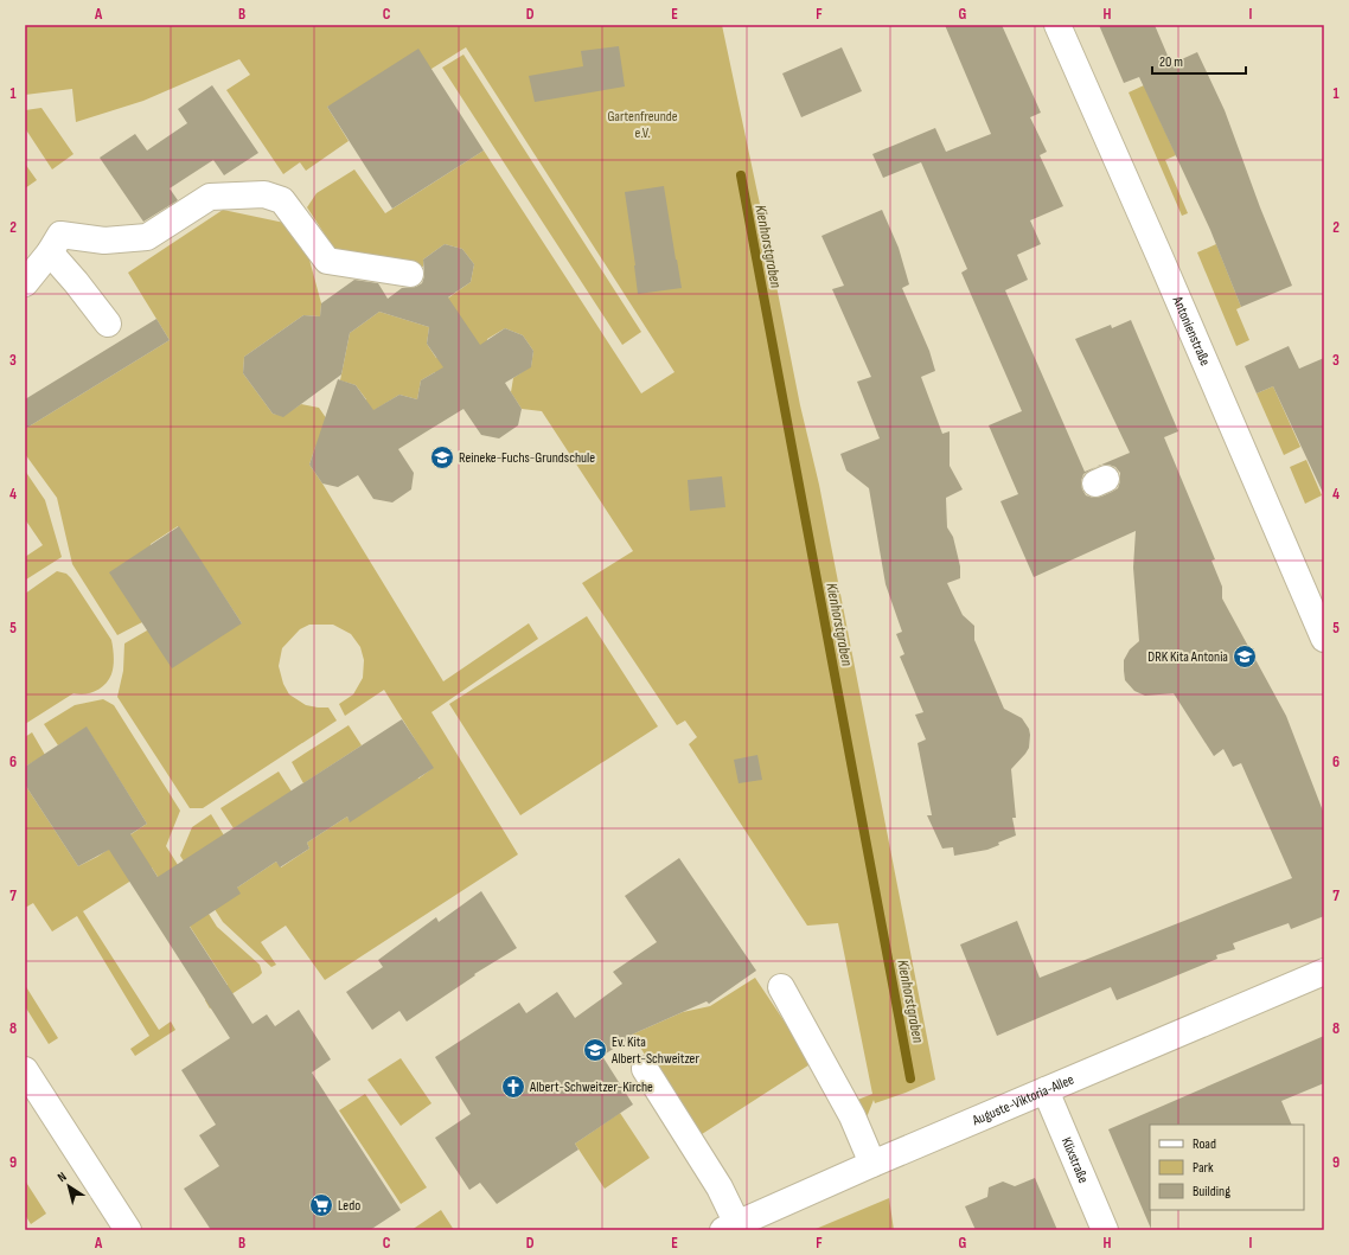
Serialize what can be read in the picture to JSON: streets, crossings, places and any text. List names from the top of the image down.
{
  "streets": {
    "street": ["Antonienstraße", "Auguste-Viktoria-Allee", "Klixstraße"]
  },
  "crossings": [
    ["Auguste-Viktoria-Allee", "Klixstraße"]
  ],
  "water": ["Kienhorstgraben"],
  "parks": ["Gartenfreunde e.V."],
  "places": {
    "school or university": ["Reineke-Fuchs-Grundschule", "DRK Kita Antonia", "Ev. Kita Albert-Schweitzer"],
    "church": ["Albert-Schweitzer-Kirche"],
    "supermarket": ["Ledo"]
  },
  "legend": ["Road", "Park", "Building"],
  "scale_bar": "20 m",
  "north": "top left",
  "grid": {
    "columns": [
      "A",
      "B",
      "C",
      "D",
      "E",
      "F",
      "G",
      "H",
      "I"
    ],
    "rows": [
      "1",
      "2",
      "3",
      "4",
      "5",
      "6",
      "7",
      "8",
      "9"
    ]
  }
}
